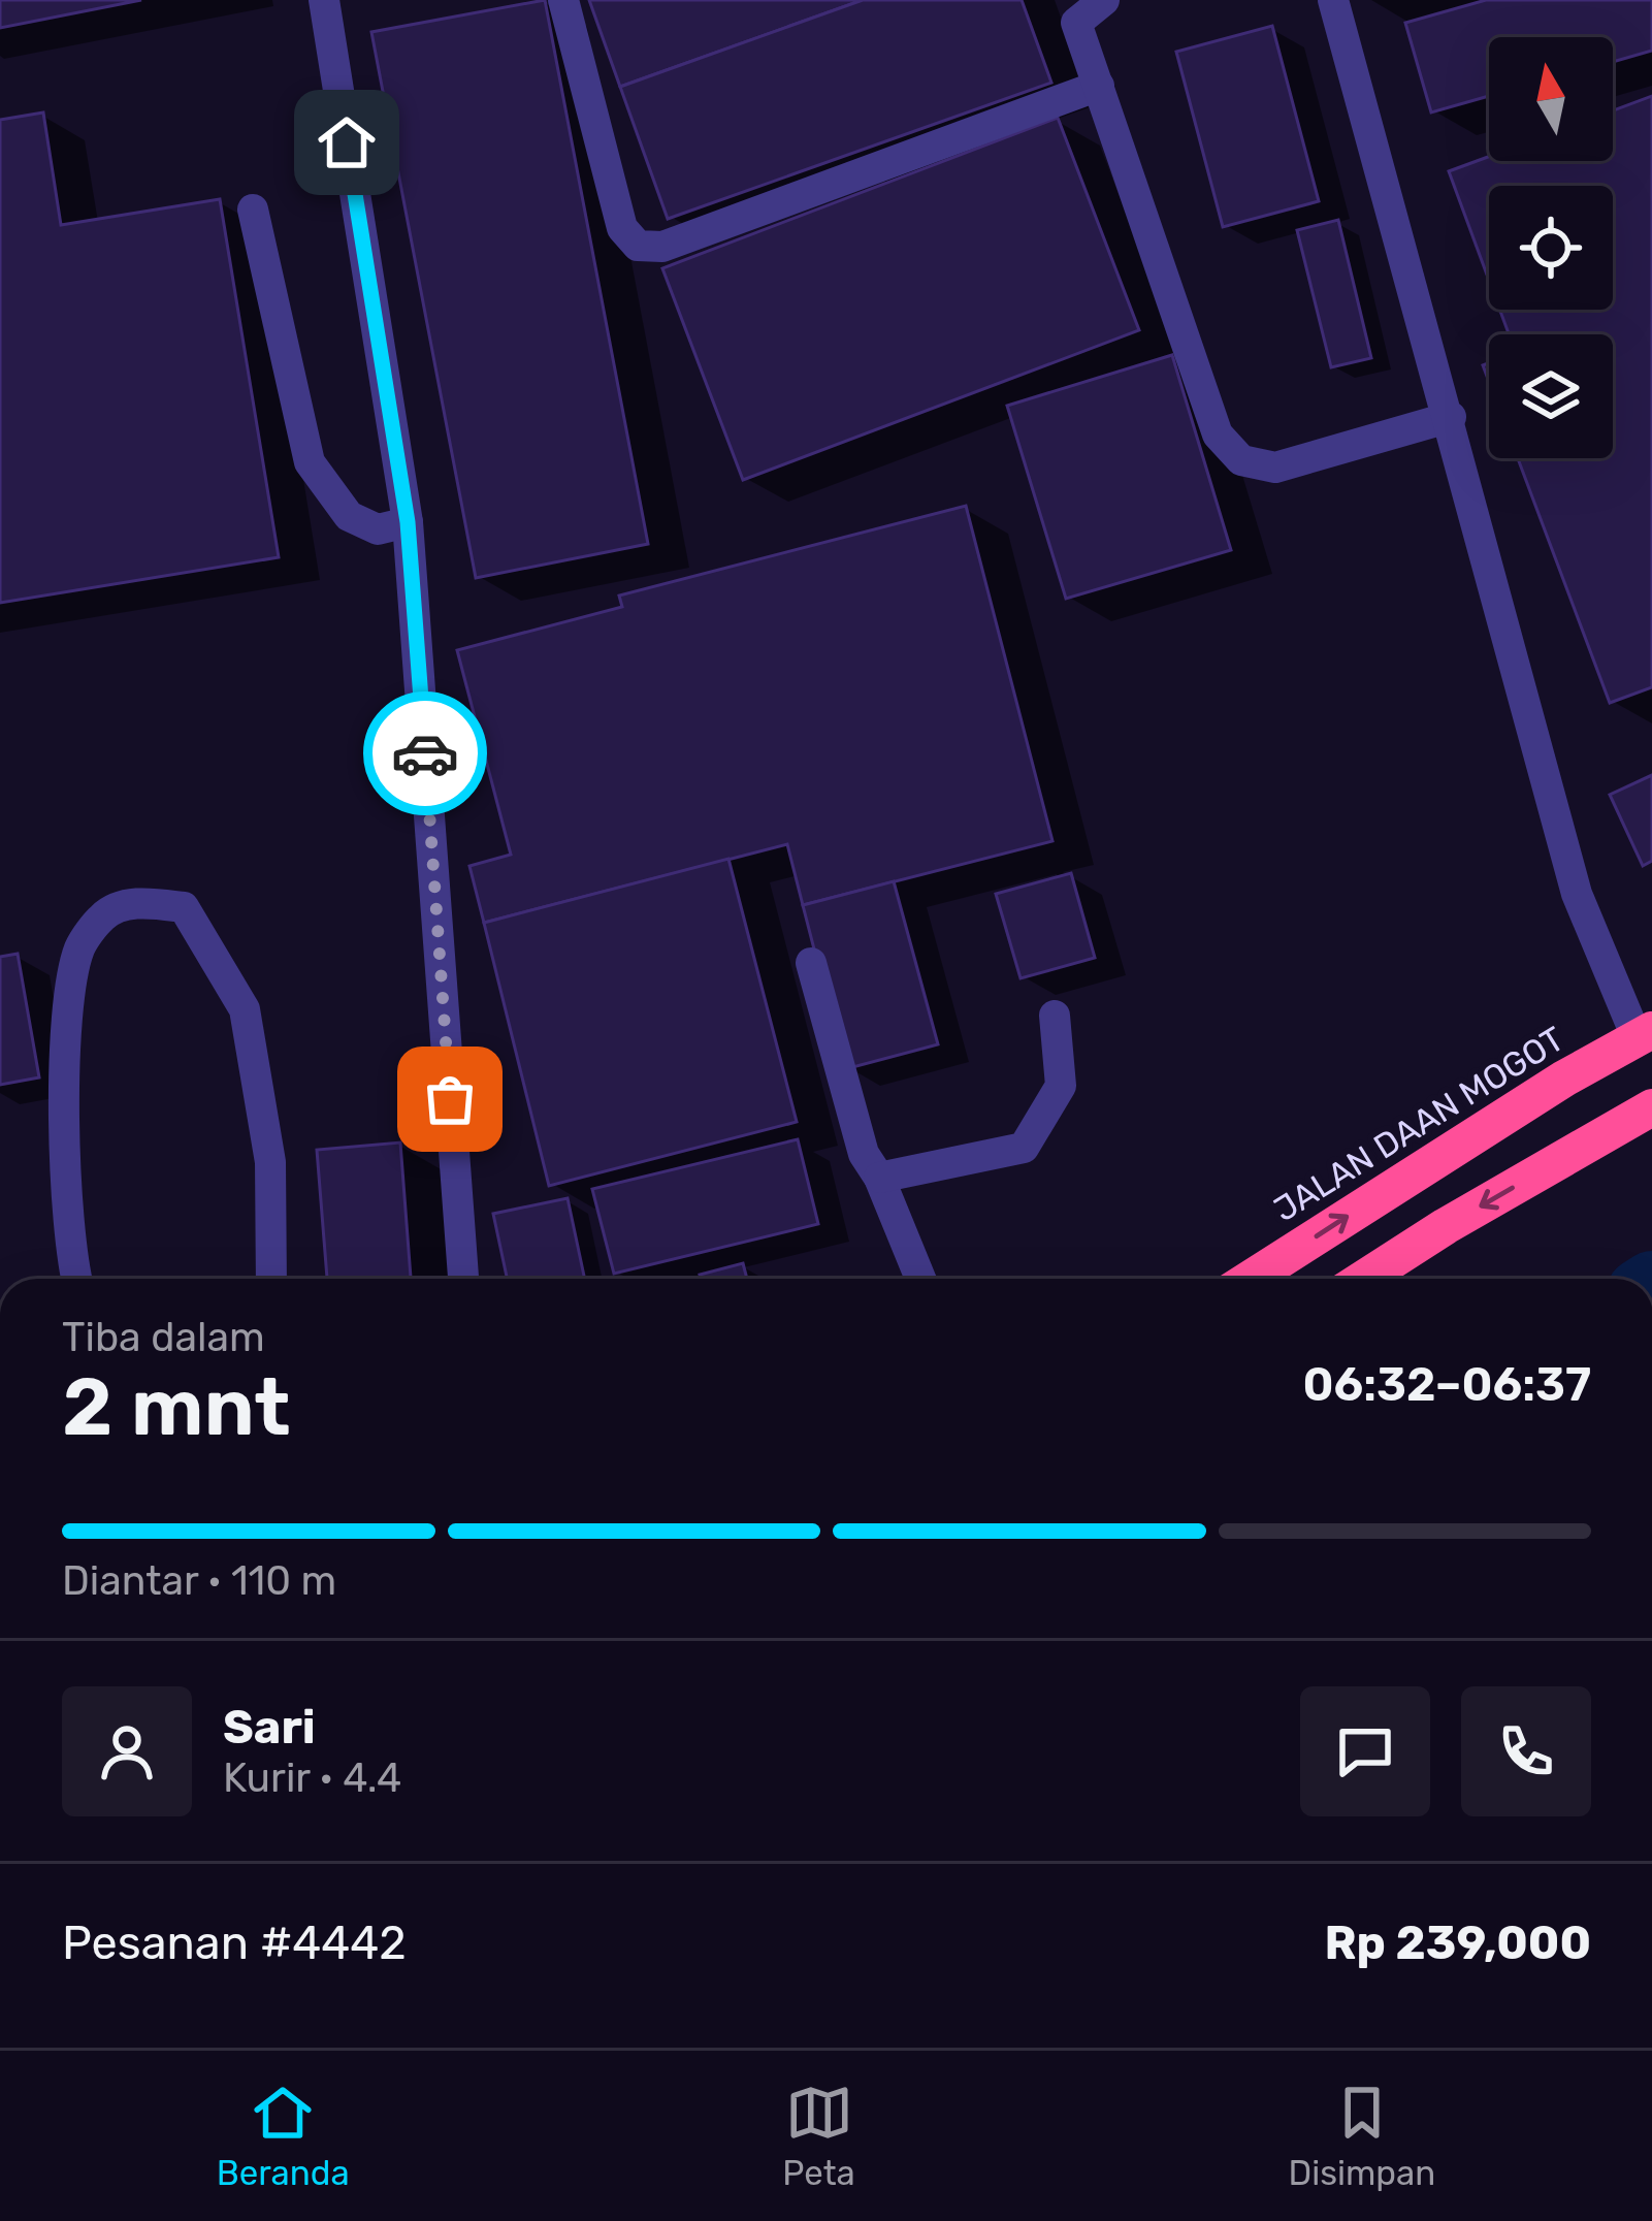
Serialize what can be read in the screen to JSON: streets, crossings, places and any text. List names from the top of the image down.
{
  "streets": {
    "highway": ["JALAN DAAN MOGOT"]
  },
  "north": "top",
  "page": {
    "heading": ["2 mnt", "Tiba dalam", "06:32–06:37"],
    "panel": [
      "Sari",
      "Kurir · 4.4",
      "Pesanan #4442",
      "Rp 239,000"
    ],
    "bar": "Diantar · 110 m",
    "tabs": ["Beranda", "Peta", "Disimpan"]
  }
}
